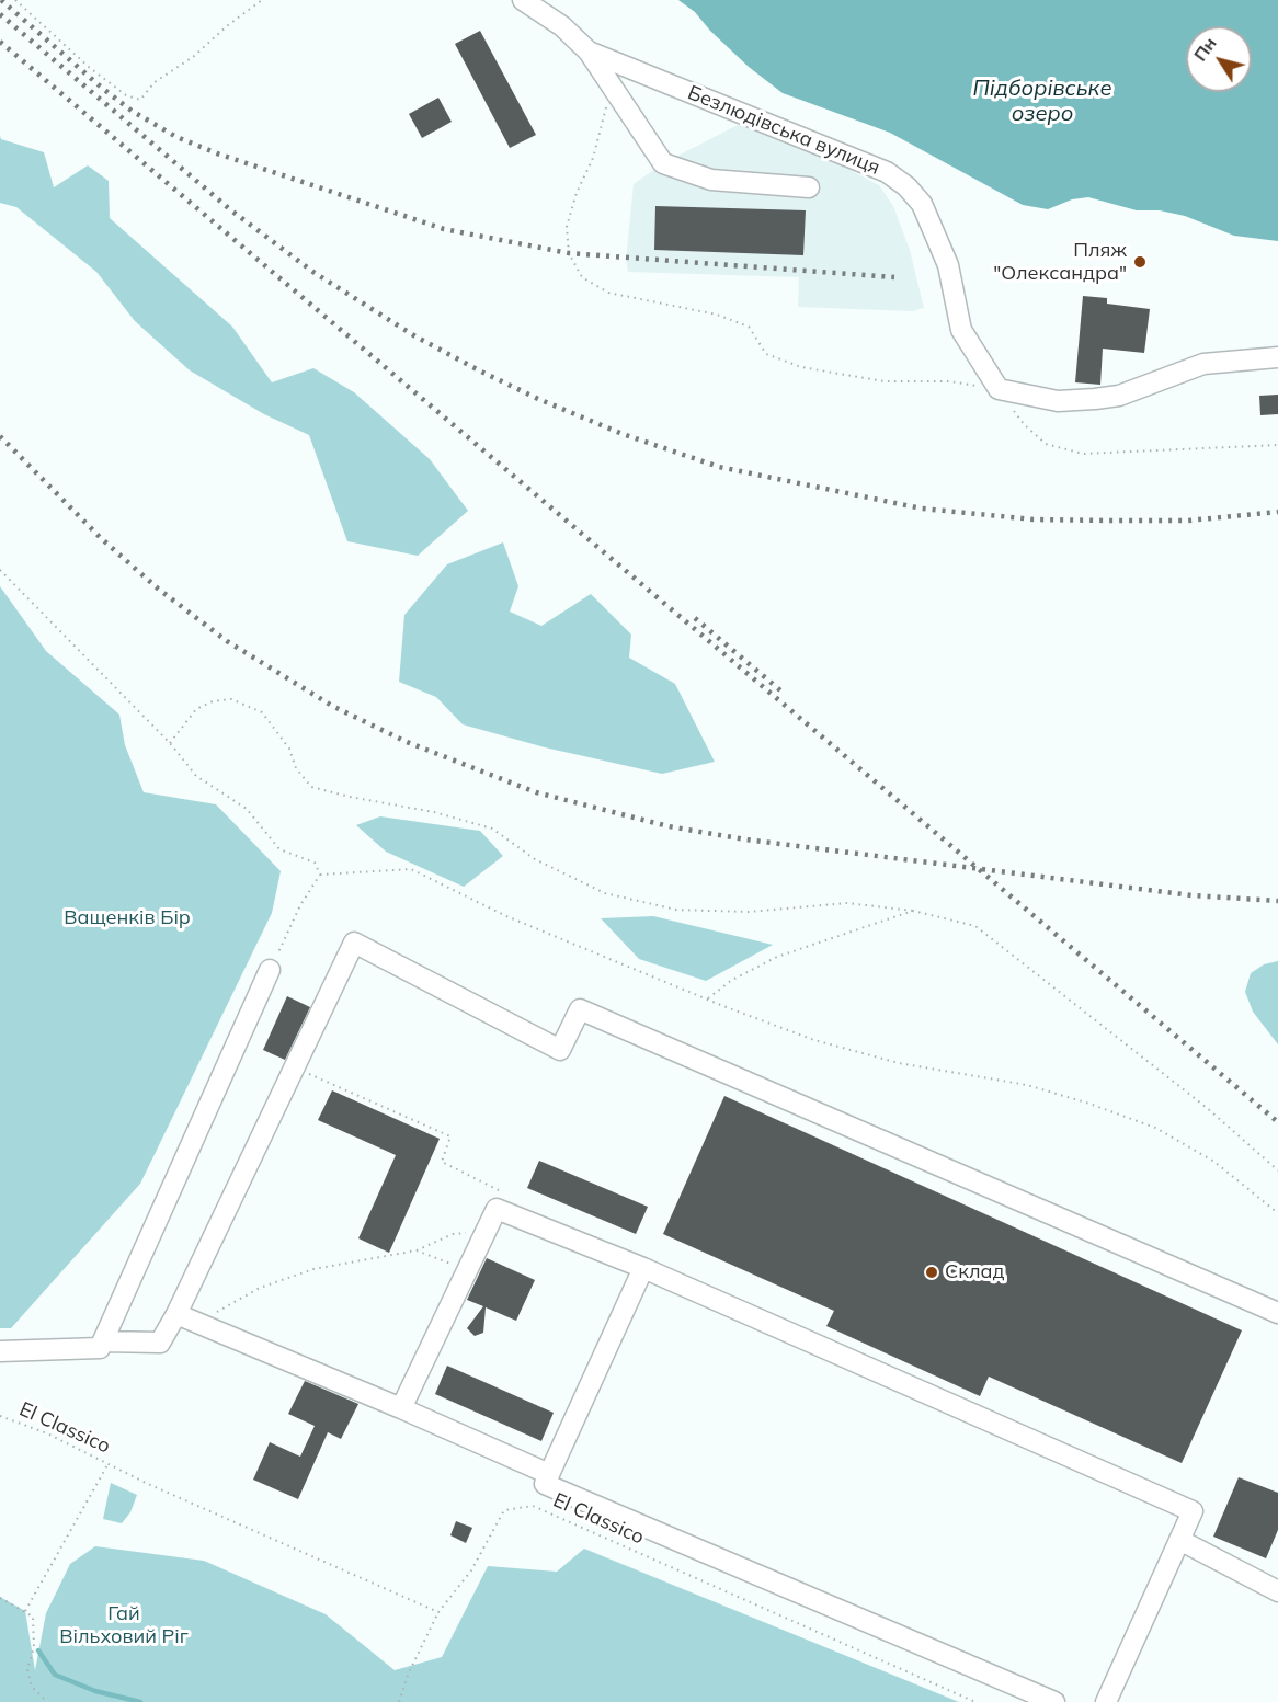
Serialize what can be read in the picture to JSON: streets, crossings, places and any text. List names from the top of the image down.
{
  "streets": {
    "street": ["Безлюдівська вулиця"],
    "path": ["El Classico"]
  },
  "water": ["Підборівське озеро"],
  "parks": ["Ващенків Бір", "Гай Вільховий Ріг"],
  "places": ["Пляж \"Олександра\"", "Склад"],
  "north": "top left"
}
